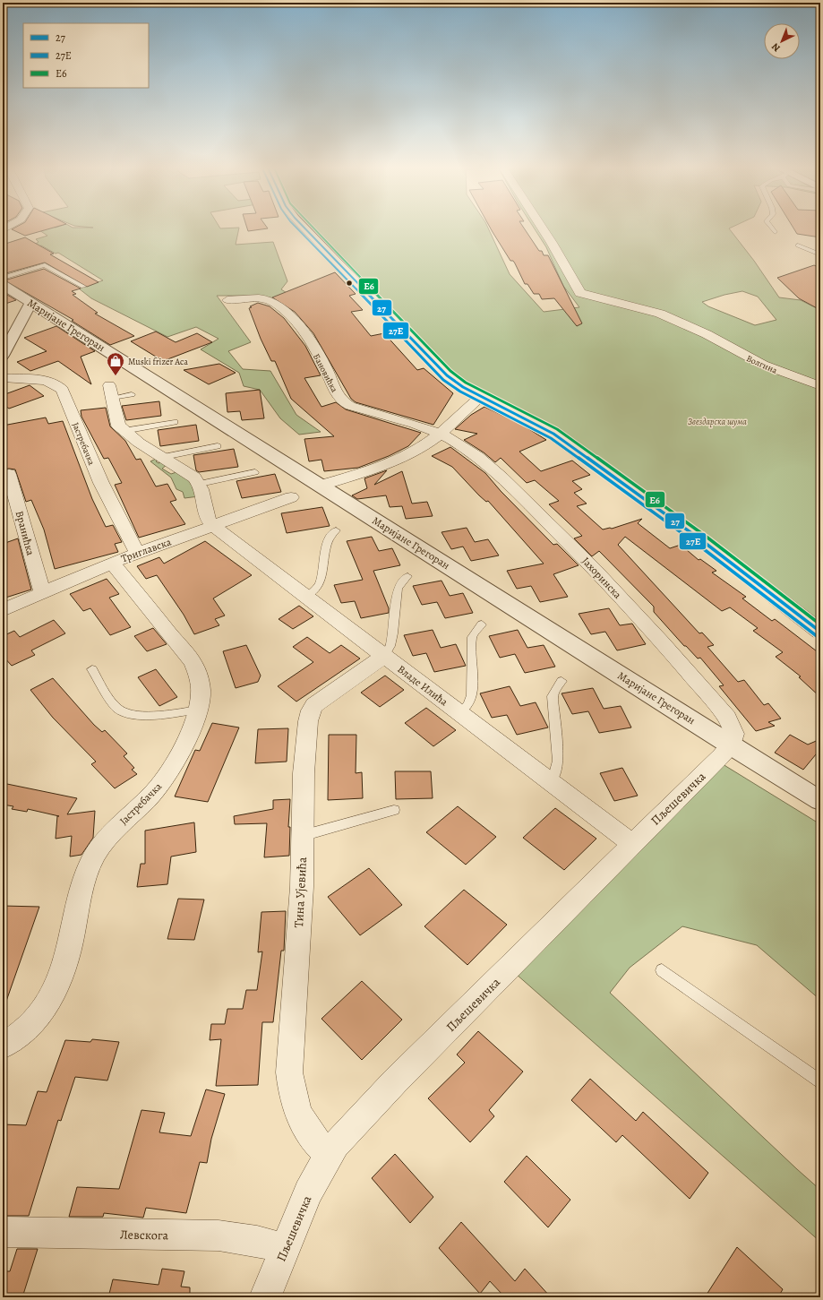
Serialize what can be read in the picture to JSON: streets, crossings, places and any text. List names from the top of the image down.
{
  "streets": {
    "street": [
      "Маријане Грегоран",
      "Волгина",
      "Бановићка",
      "Јастребачка",
      "Вранићка",
      "Триглавска",
      "Јахоринска",
      "Владе Илића",
      "Пљешевичка",
      "Тина Ујевића",
      "Левскога"
    ]
  },
  "crossings": [
    ["Маријане Грегоран", "Јахоринска"],
    ["Маријане Грегоран", "Пљешевичка"],
    ["Бановићка", "Јахоринска"],
    ["Јастребачка", "Триглавска"],
    ["Вранићка", "Триглавска"],
    ["Триглавска", "Владе Илића"],
    ["Јахоринска", "Пљешевичка"],
    ["Владе Илића", "Пљешевичка"],
    ["Владе Илића", "Тина Ујевића"],
    ["Пљешевичка", "Тина Ујевића"],
    ["Пљешевичка", "Левскога"]
  ],
  "parks": ["Звездарска шума"],
  "places": {
    "shop": ["Muski frizer Aca"]
  },
  "lines": ["transit line 27", "transit line 27E", "transit line E6"],
  "legend": ["27", "27E", "E6"],
  "north": "bottom left"
}
